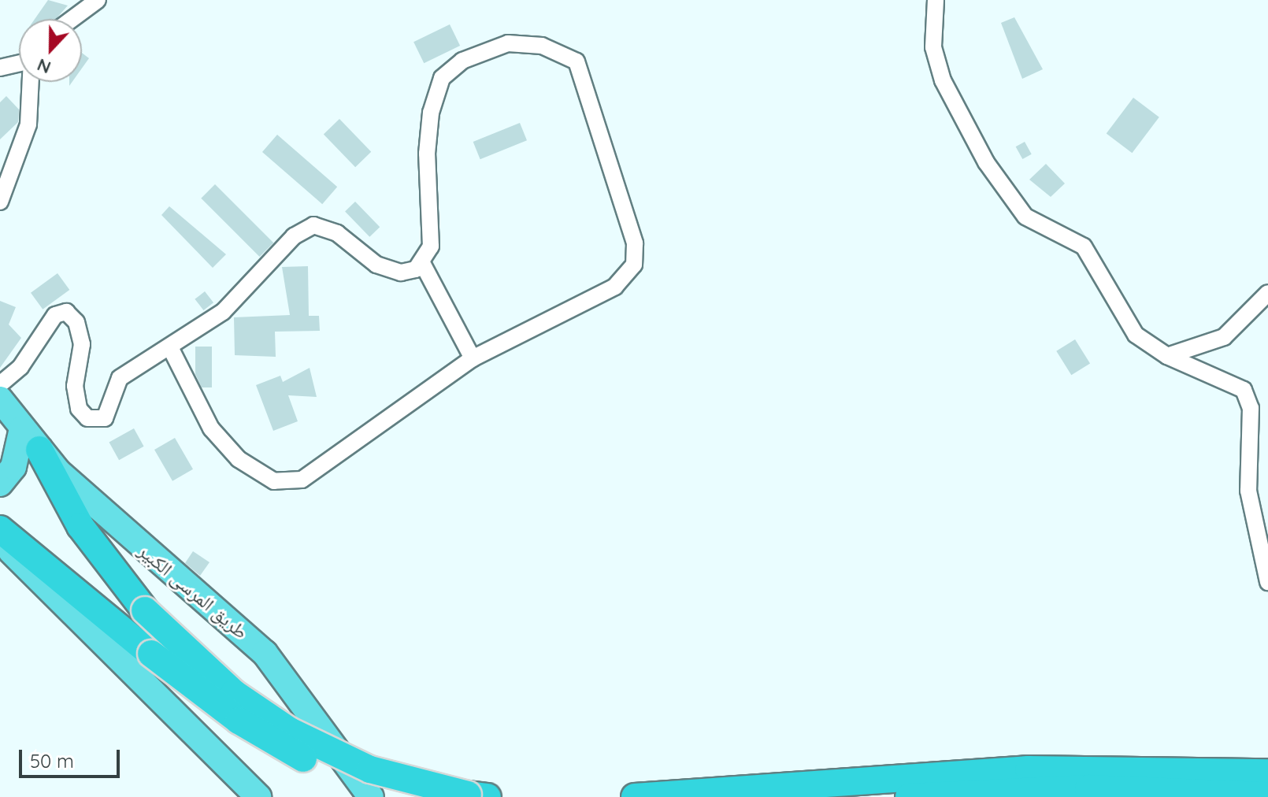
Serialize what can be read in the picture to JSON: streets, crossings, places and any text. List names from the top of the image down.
{
  "streets": {
    "main road": ["طريق المرسى الكبير"]
  },
  "scale_bar": "50 m",
  "north": "bottom"
}
